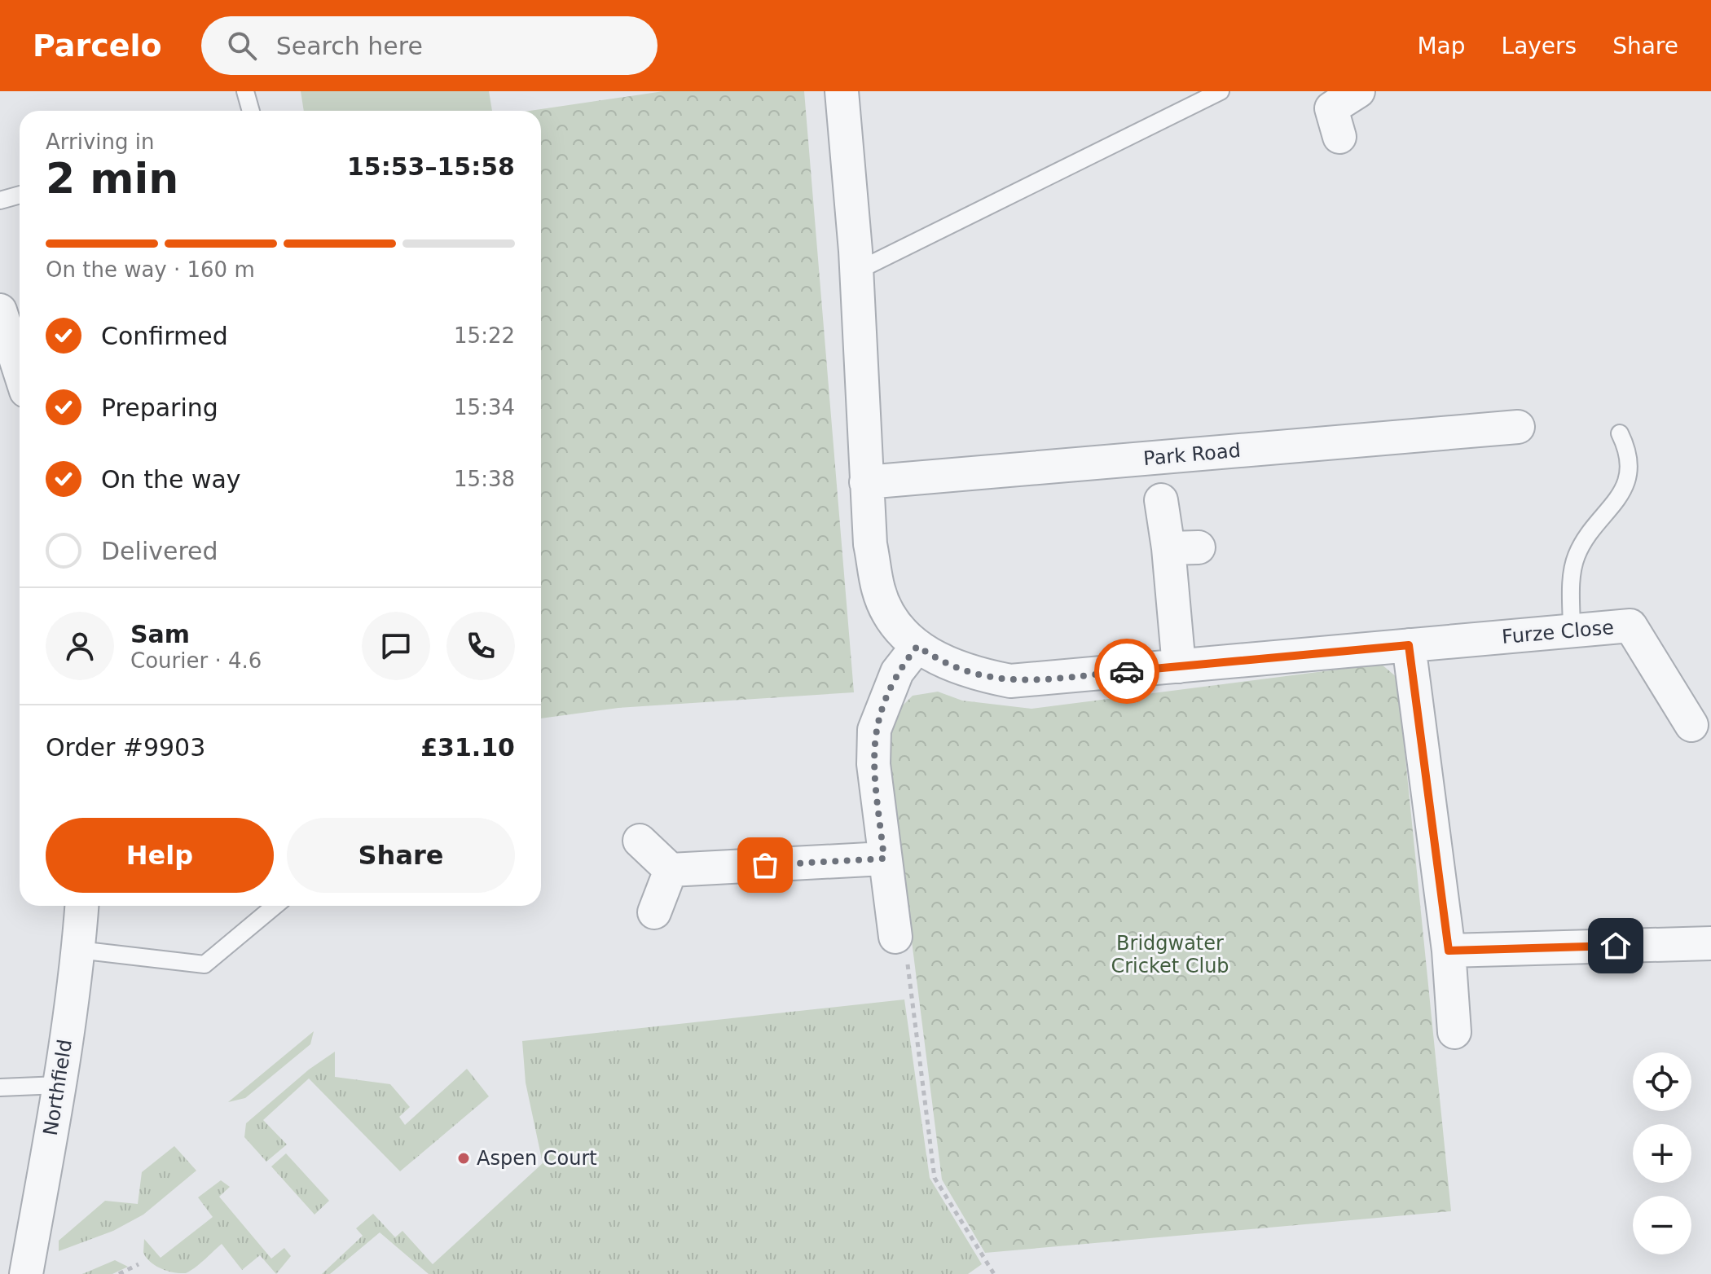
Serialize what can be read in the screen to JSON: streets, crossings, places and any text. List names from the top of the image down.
{
  "streets": {
    "street": ["Park Road", "Furze Close", "Northfield"]
  },
  "parks": ["Bridgwater Cricket Club"],
  "places": ["Aspen Court"],
  "page": {
    "header": "Parcelo",
    "search": "Search here",
    "nav": ["Map", "Layers", "Share"],
    "heading": ["2 min", "Arriving in", "15:53–15:58"],
    "panel": [
      "Sam",
      "Courier · 4.6",
      "Order #9903",
      "£31.10"
    ],
    "bar": "On the way · 160 m",
    "list": [
      ["Confirmed", "15:22"],
      ["Preparing", "15:34"],
      ["On the way", "15:38"],
      "Delivered"
    ],
    "buttons": ["Help", "Share"],
    "map_buttons": ["+", "−"]
  }
}
